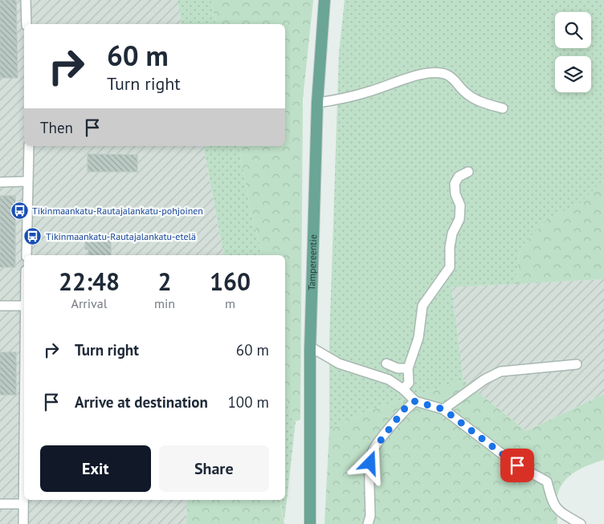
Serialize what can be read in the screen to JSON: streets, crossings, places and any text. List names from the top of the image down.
{
  "streets": {
    "main road": ["Tampereentie"]
  },
  "places": {
    "bus stop": ["Tikinmaankatu-Rautajalankatu-pohjoinen", "Tikinmaankatu-Rautajalankatu-etelä"]
  },
  "page": {
    "turn": ["60 m", "Turn right"],
    "then": "Then",
    "eta": [
      "22:48",
      "Arrival",
      "2",
      "min",
      "160",
      "m"
    ],
    "list": [
      {
        "name": "Turn right",
        "value": "60 m"
      },
      {
        "name": "Arrive at destination",
        "value": "100 m"
      }
    ],
    "buttons": ["Exit", "Share"]
  }
}
